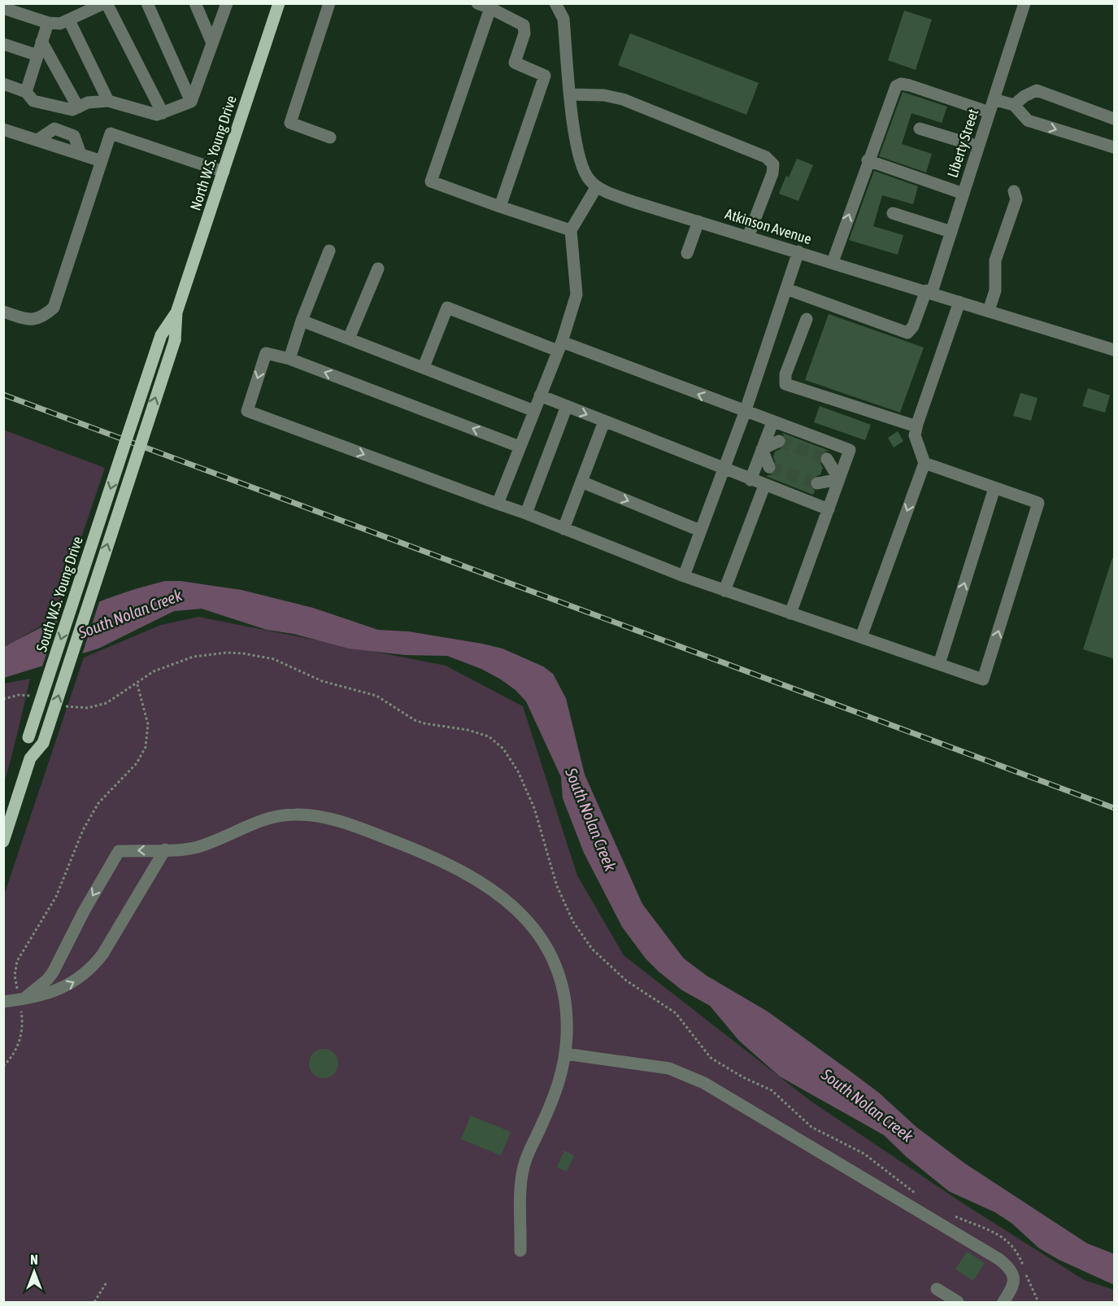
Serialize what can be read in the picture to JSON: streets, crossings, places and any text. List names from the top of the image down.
{
  "streets": {
    "main road": ["North W.S. Young Drive", "South W.S. Young Drive"],
    "street": ["Liberty Street", "Atkinson Avenue"]
  },
  "crossings": [
    ["Liberty Street", "Atkinson Avenue"],
    ["North W.S. Young Drive", "South W.S. Young Drive"]
  ],
  "water": ["South Nolan Creek"],
  "north": "top"
}
